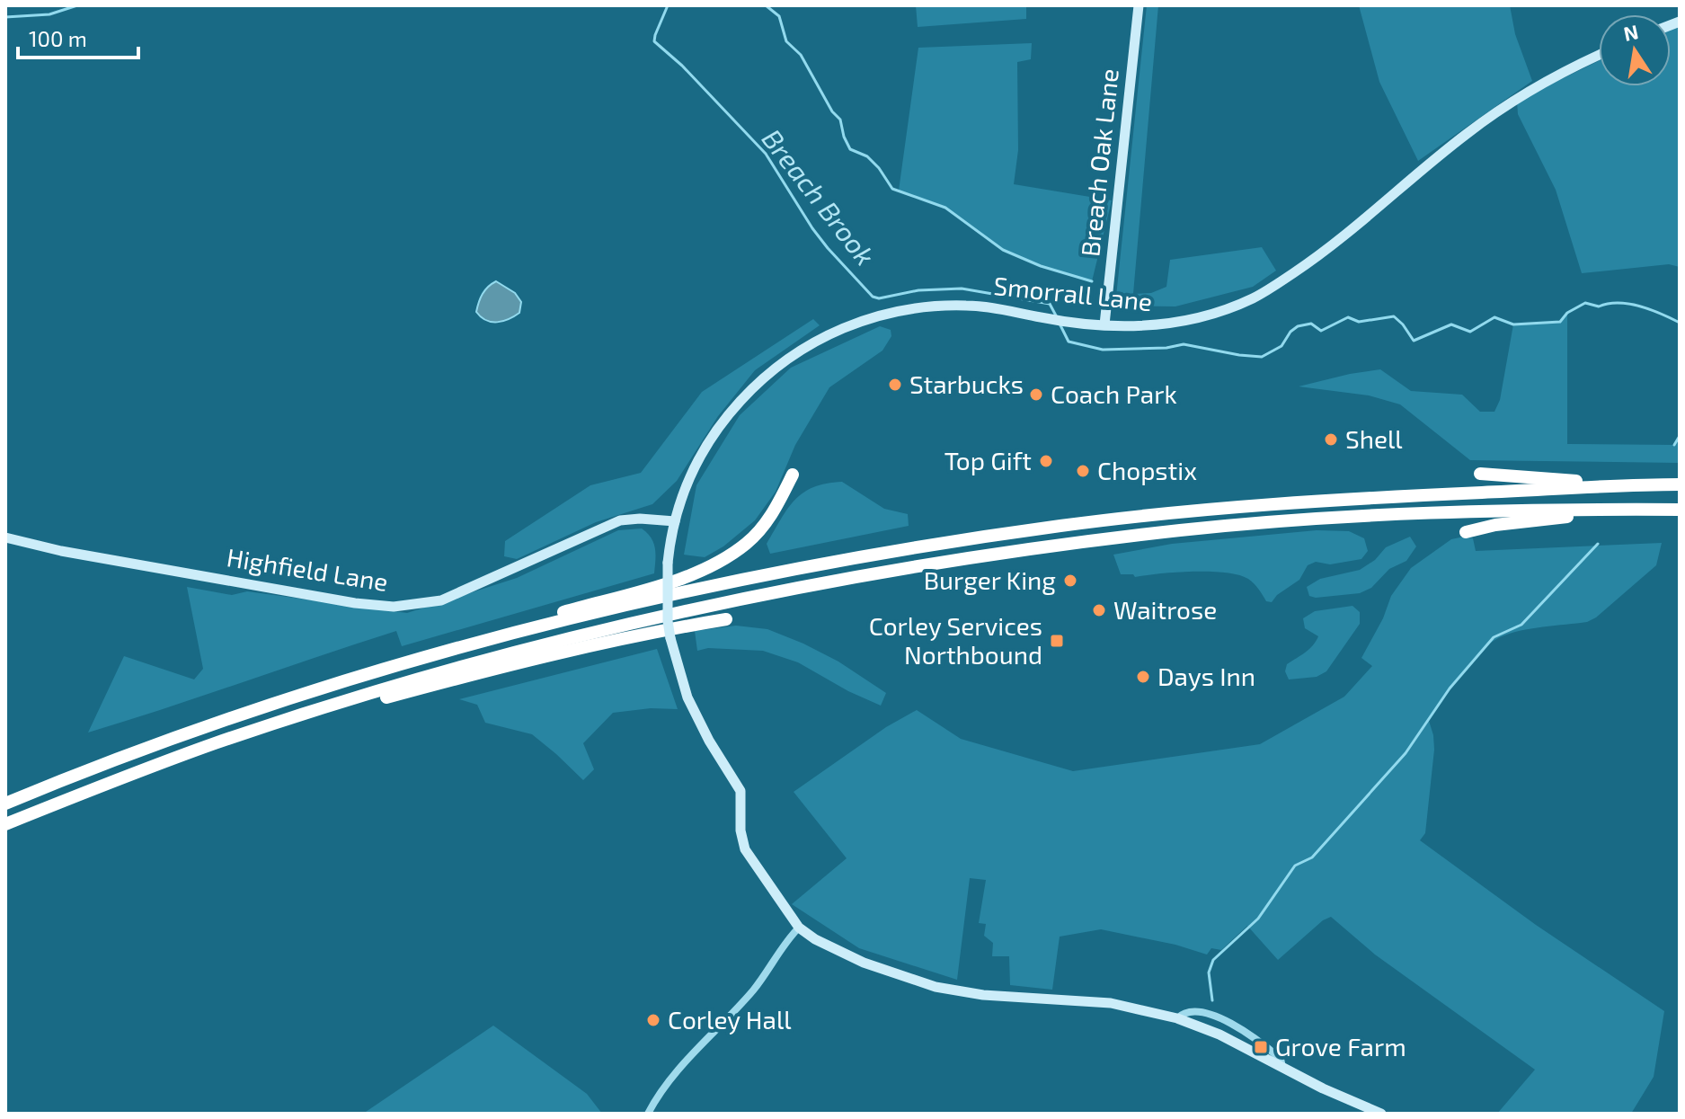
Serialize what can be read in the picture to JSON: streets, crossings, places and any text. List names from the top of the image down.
{
  "streets": {
    "street": ["Breach Oak Lane", "Smorrall Lane", "Highfield Lane"]
  },
  "crossings": [
    ["Breach Oak Lane", "Smorrall Lane"],
    ["Smorrall Lane", "Highfield Lane"]
  ],
  "water": ["Breach Brook"],
  "places": {
    "other": [
      "Starbucks",
      "Coach Park",
      "Shell",
      "Top Gift",
      "Chopstix",
      "Burger King",
      "Waitrose",
      "Days Inn",
      "Corley Hall"
    ],
    "transit": ["Corley Services Northbound", "Grove Farm"]
  },
  "scale_bar": "100 m",
  "north": "top"
}
